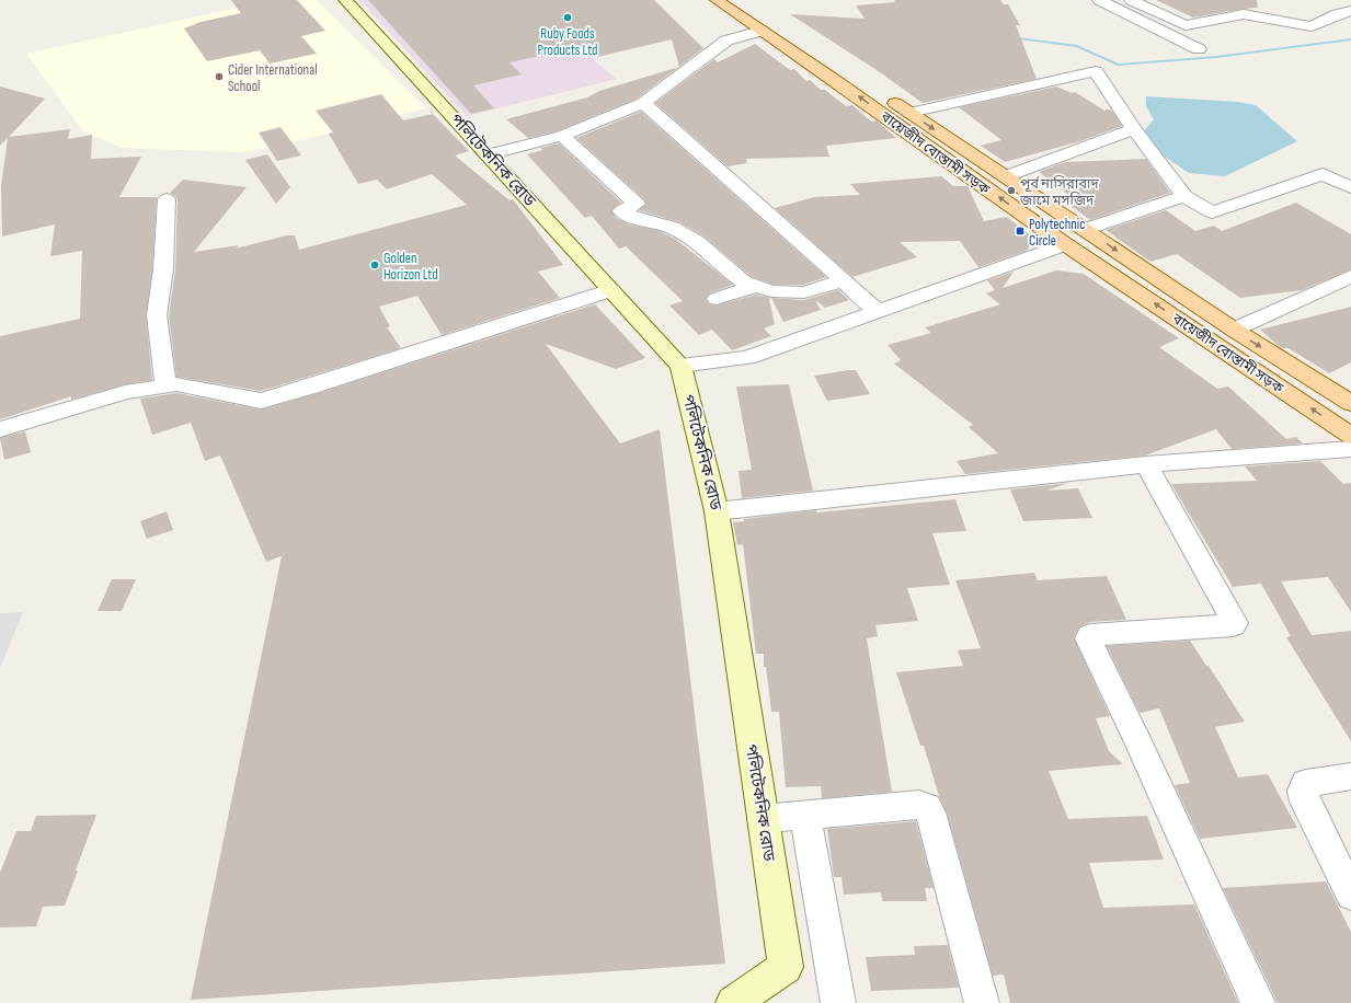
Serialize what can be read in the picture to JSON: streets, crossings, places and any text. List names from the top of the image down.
{
  "streets": {
    "main road": ["বায়েজীদ বোস্তামী সড়ক", "পলিটেকনিক রোড"]
  },
  "places": {
    "other": [
      "Ruby Foods Products Ltd",
      "Cider International School",
      "পূর্ব নাসিরাবাদ জামে মসজিদ",
      "Golden Horizon Ltd"
    ],
    "transit": ["Polytechnic Circle"]
  }
}
